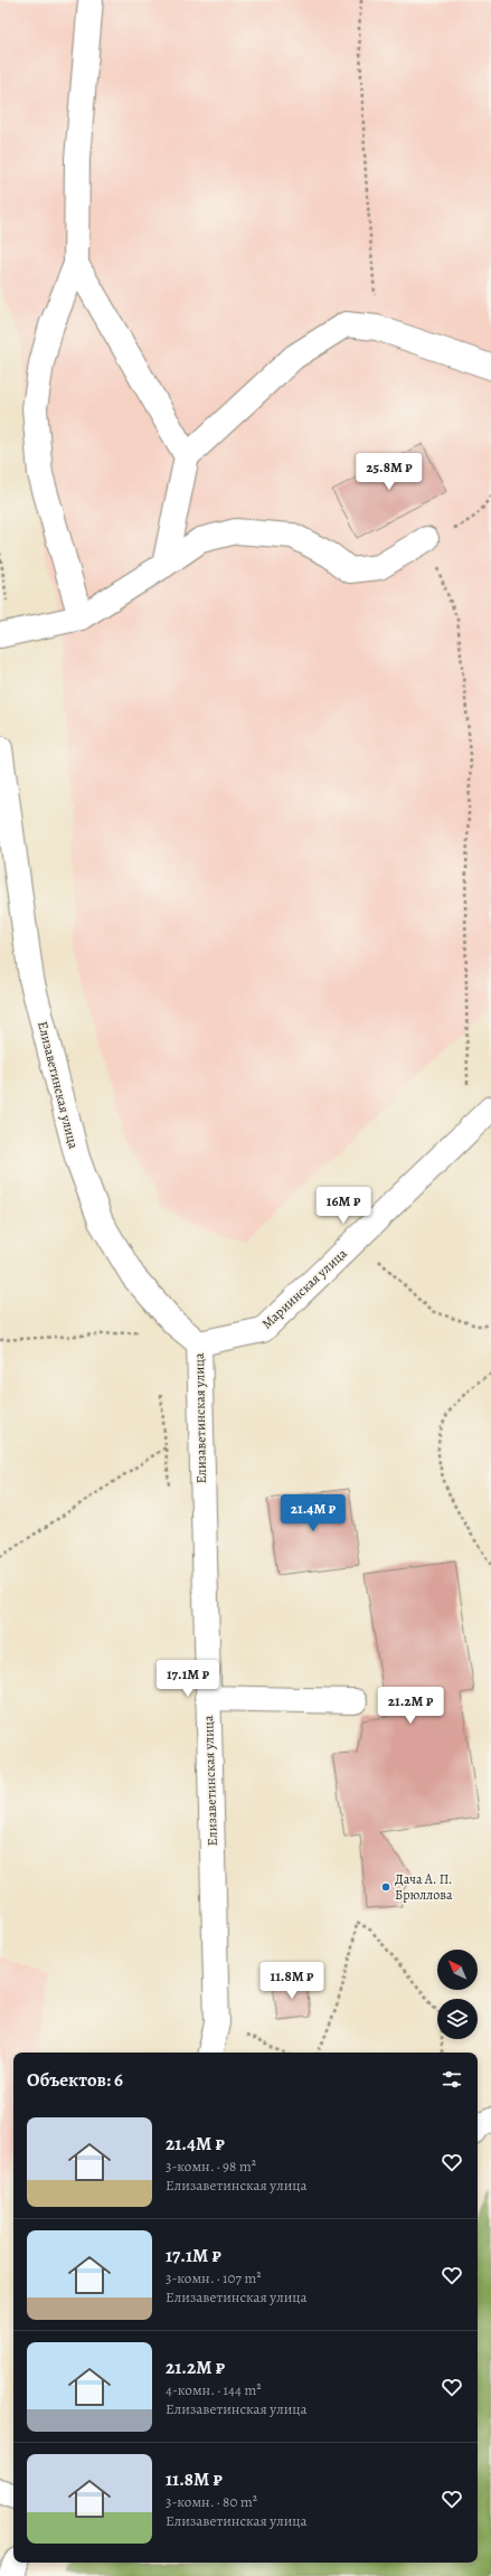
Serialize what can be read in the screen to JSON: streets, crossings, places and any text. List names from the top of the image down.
{
  "streets": {
    "street": ["Елизаветинская улица", "Мариинская улица"]
  },
  "crossings": [
    ["Елизаветинская улица", "Мариинская улица"]
  ],
  "places": ["Дача А. П. Брюллова"],
  "north": "top left",
  "page": {
    "price": [
      "25.8M ₽",
      "16M ₽",
      "21.4M ₽",
      "17.1M ₽",
      "21.2M ₽",
      "11.8M ₽"
    ],
    "heading": "Объектов: 6",
    "list": [
      {
        "name": "21.4M ₽",
        "note": "3-комн. · 98 m² · Елизаветинская улица"
      },
      {
        "name": "17.1M ₽",
        "note": "3-комн. · 107 m² · Елизаветинская улица"
      },
      {
        "name": "21.2M ₽",
        "note": "4-комн. · 144 m² · Елизаветинская улица"
      },
      {
        "name": "11.8M ₽",
        "note": "3-комн. · 80 m² · Елизаветинская улица"
      }
    ]
  }
}
